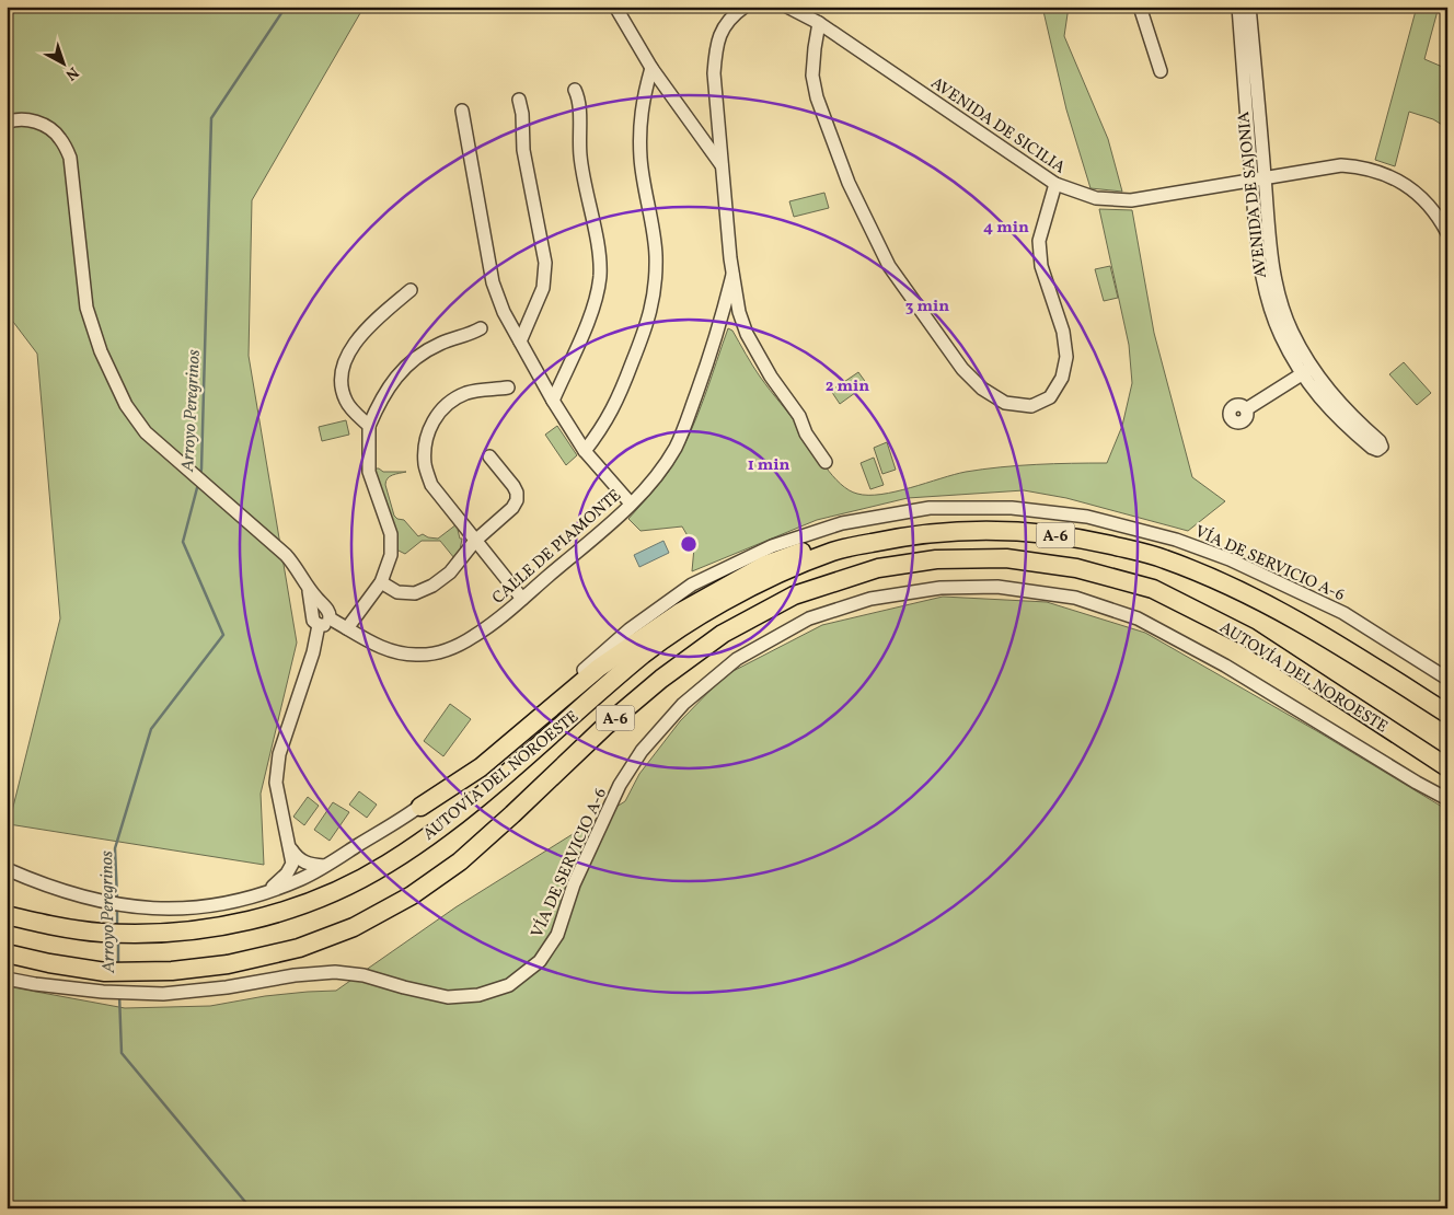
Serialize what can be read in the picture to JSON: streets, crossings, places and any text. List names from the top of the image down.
{
  "streets": {
    "highway": ["A-6", "AUTOVÍA DEL NOROESTE"],
    "street": [
      "AVENIDA DE SICILIA",
      "AVENIDA DE SAJONIA",
      "CALLE DE PIAMONTE",
      "VÍA DE SERVICIO A-6"
    ]
  },
  "crossings": [
    ["AVENIDA DE SICILIA", "AVENIDA DE SAJONIA"]
  ],
  "water": ["Arroyo Peregrinos"],
  "north": "bottom right",
  "rings": [
    "4 min",
    "3 min",
    "2 min",
    "1 min"
  ]
}
